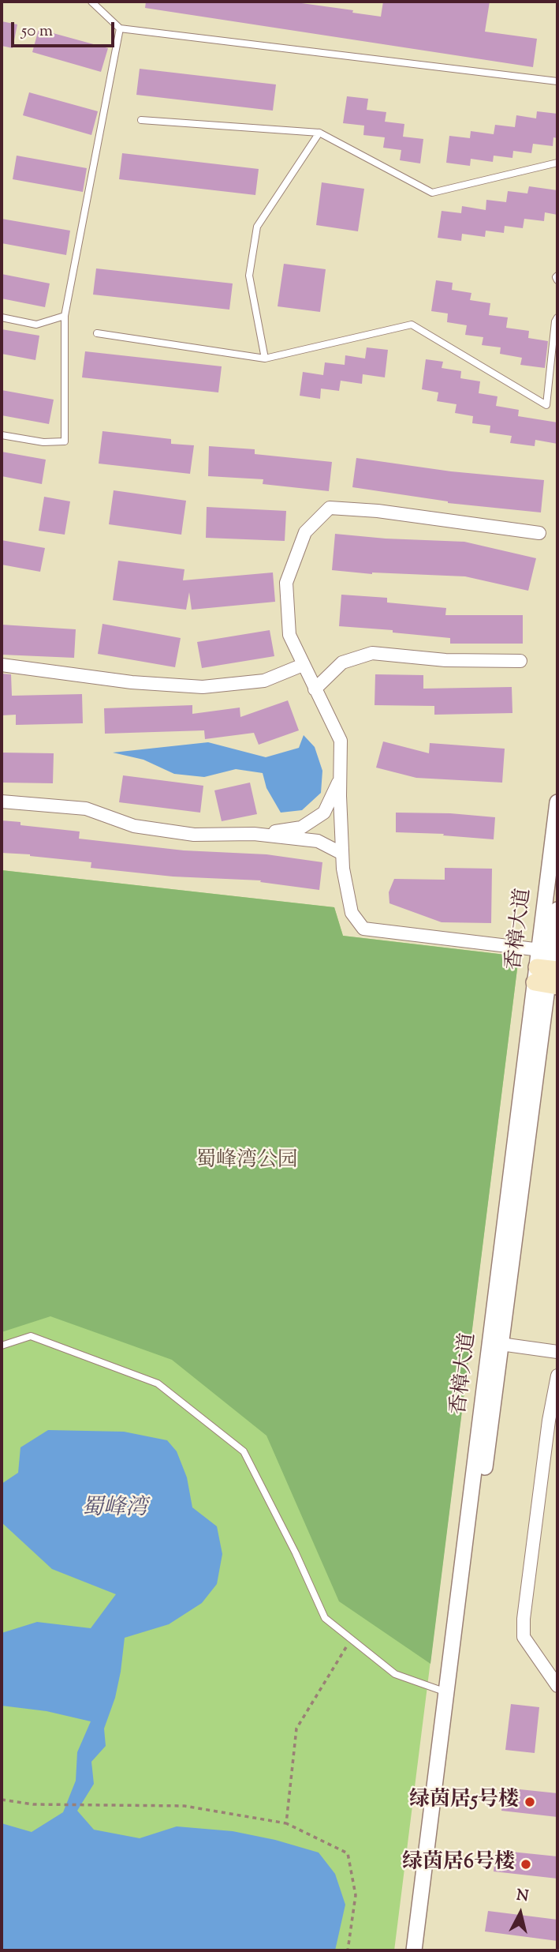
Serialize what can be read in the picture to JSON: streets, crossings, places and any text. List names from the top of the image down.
{
  "streets": {
    "street": ["香樟大道"]
  },
  "water": ["蜀峰湾"],
  "parks": ["蜀峰湾公园"],
  "places": ["绿茵居5号楼", "绿茵居6号楼"],
  "scale_bar": "50 m",
  "north": "top"
}
